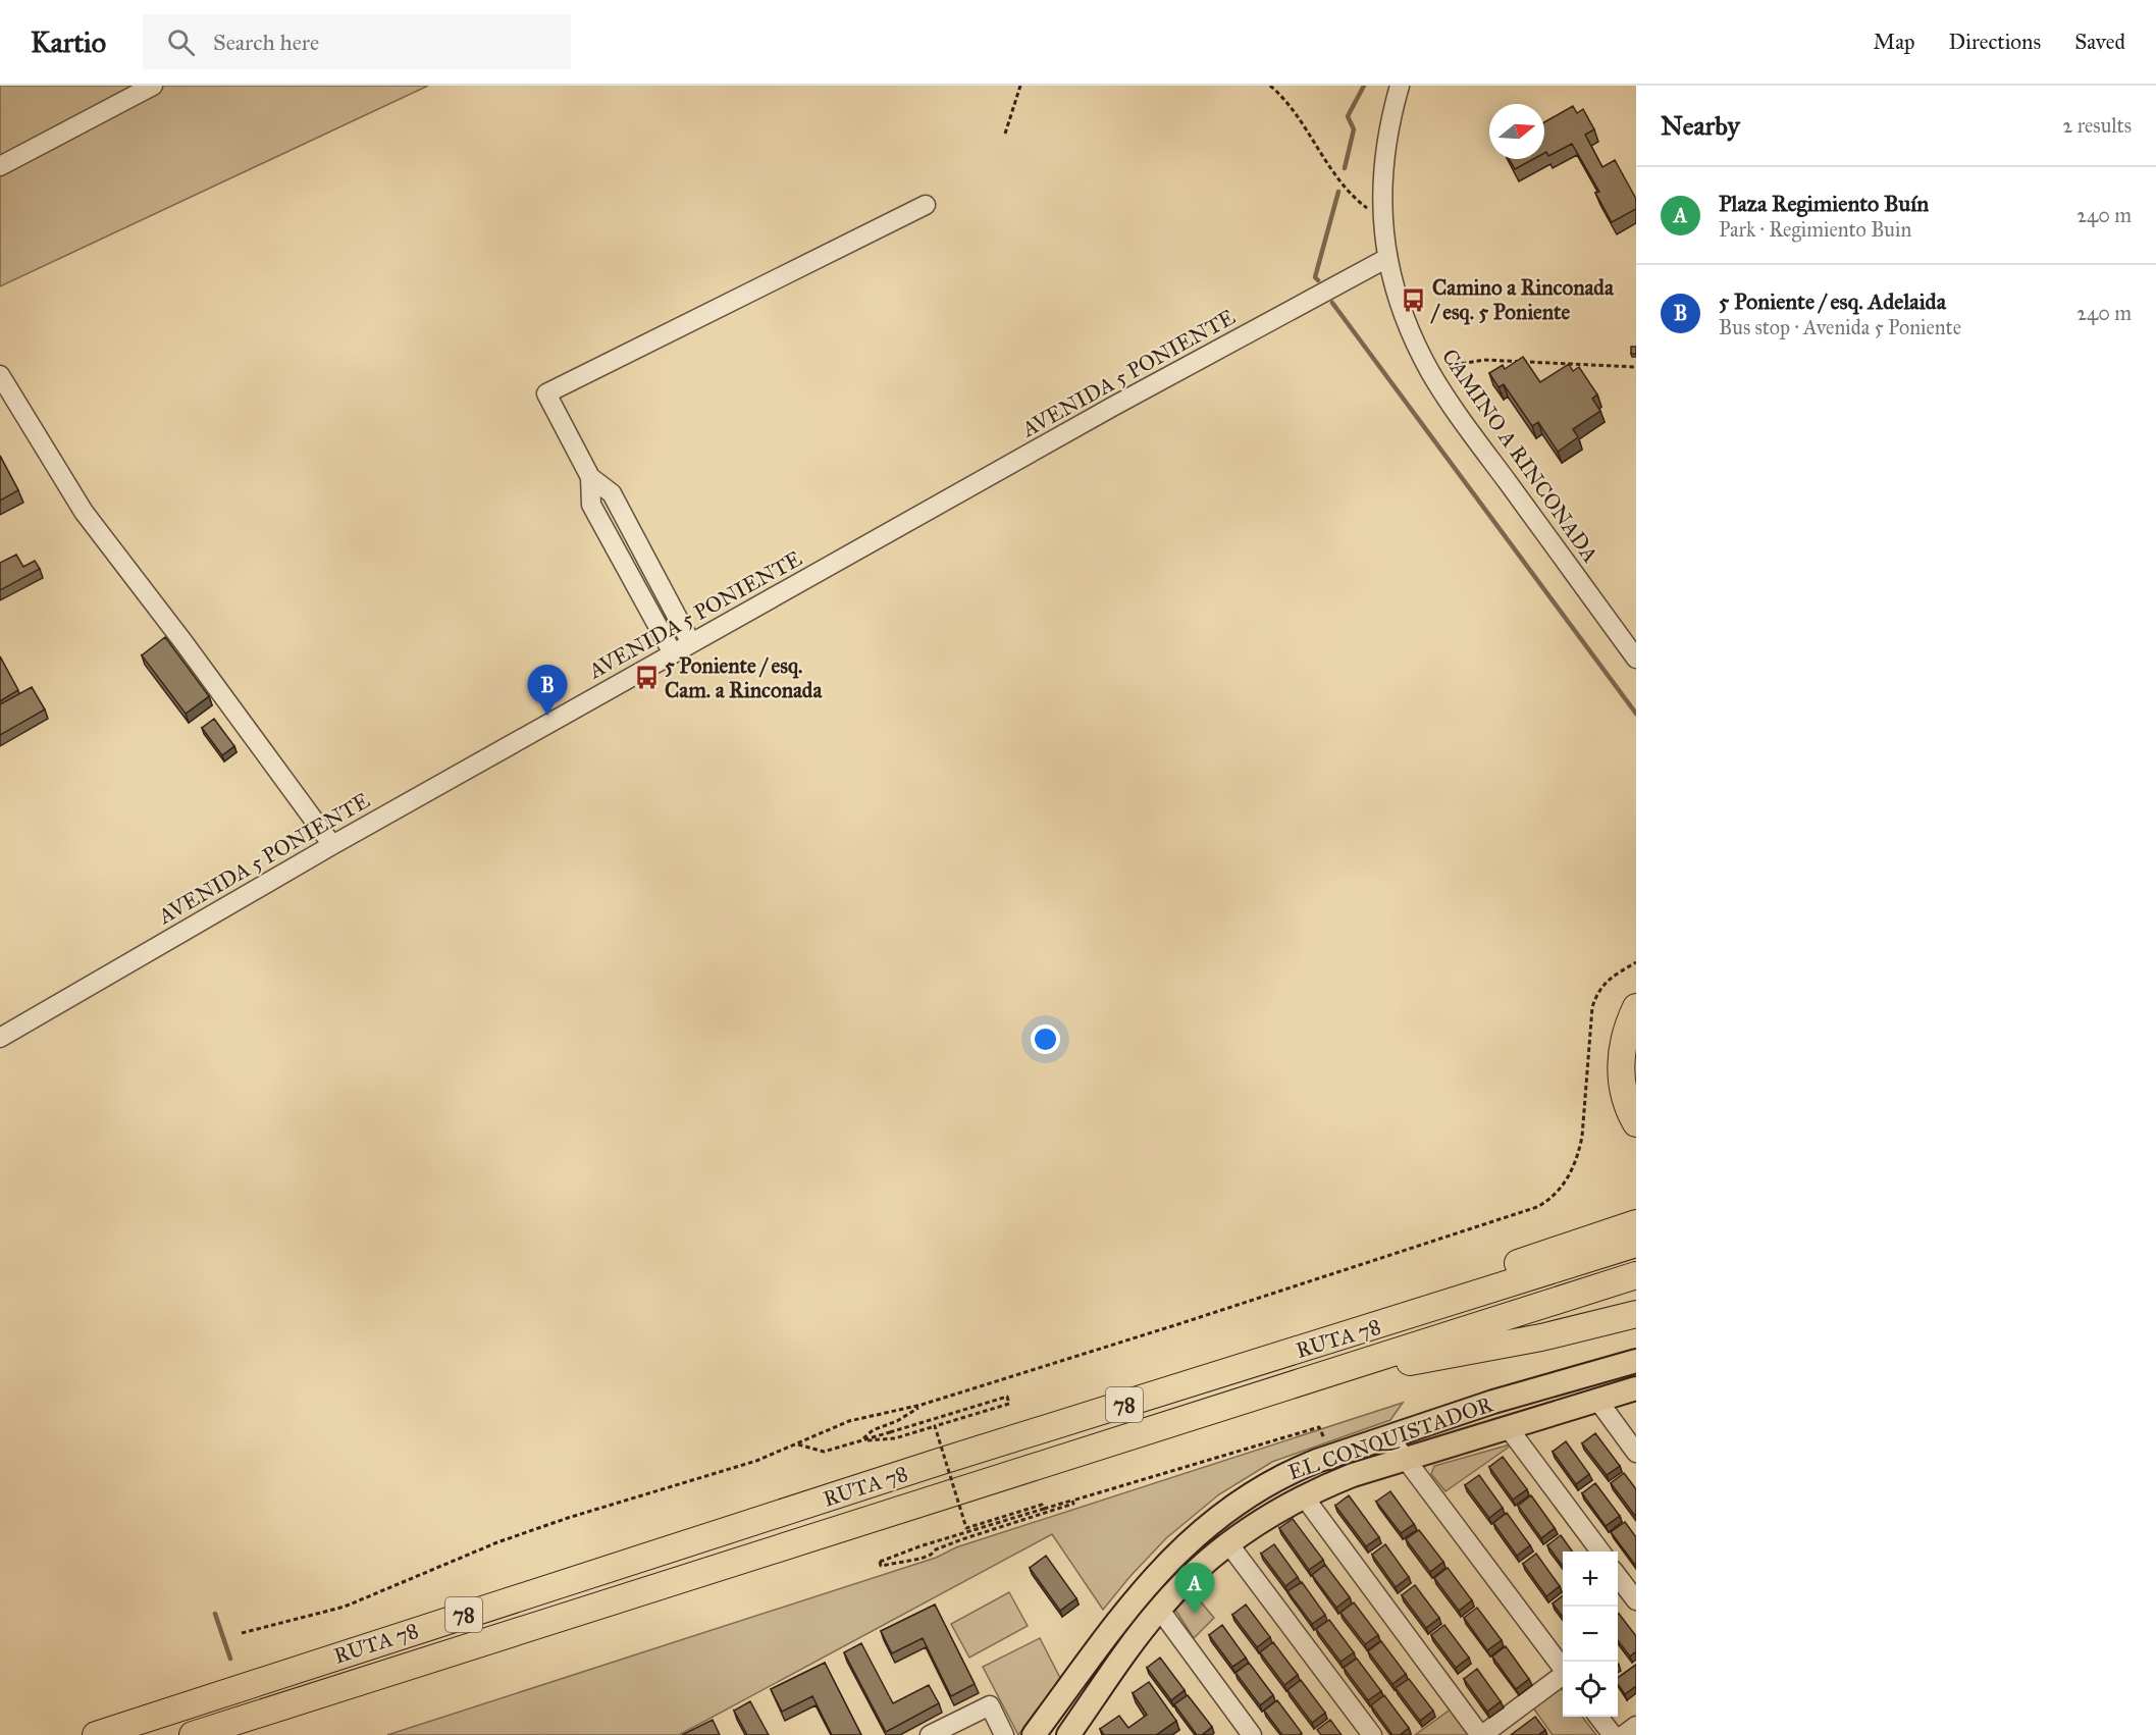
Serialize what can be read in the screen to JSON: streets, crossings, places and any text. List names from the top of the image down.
{
  "streets": {
    "highway": ["RUTA 78", "78"],
    "main road": ["EL CONQUISTADOR"],
    "street": ["AVENIDA 5 PONIENTE", "CAMINO A RINCONADA"]
  },
  "crossings": [
    ["AVENIDA 5 PONIENTE", "CAMINO A RINCONADA"]
  ],
  "places": {
    "bus stop": ["Camino a Rinconada / esq. 5 Poniente", "5 Poniente / esq. Cam. a Rinconada"]
  },
  "north": "right",
  "page": {
    "header": "Kartio",
    "search": "Search here",
    "nav": ["Map", "Directions", "Saved"],
    "heading": ["Nearby", "2 results"],
    "list": [
      {
        "mark": "A",
        "name": "Plaza Regimiento Buín",
        "note": "Park · Regimiento Buin",
        "value": "240 m"
      },
      {
        "mark": "B",
        "name": "5 Poniente / esq. Adelaida",
        "note": "Bus stop · Avenida 5 Poniente",
        "value": "240 m"
      }
    ],
    "pins": ["B", "A"],
    "map_buttons": ["+", "−"]
  }
}
